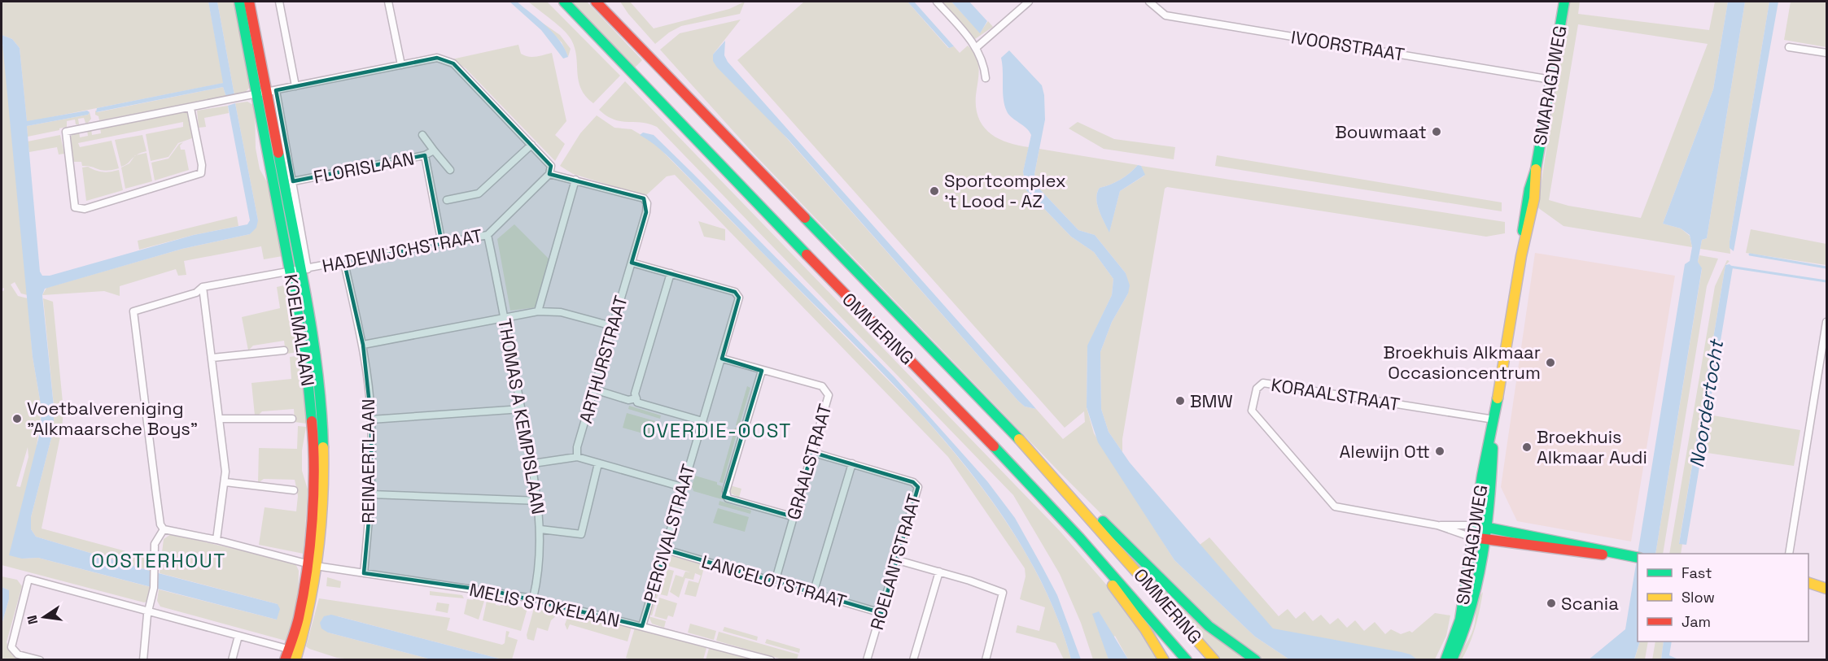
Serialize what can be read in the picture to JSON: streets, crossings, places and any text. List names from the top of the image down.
{
  "streets": {
    "main road": ["SMARAGDWEG", "OMMERING", "KOELMALAAN"],
    "street": [
      "IVOORSTRAAT",
      "FLORISLAAN",
      "HADEWIJCHSTRAAT",
      "ARTHURSTRAAT",
      "KORAALSTRAAT",
      "THOMAS A KEMPISLAAN",
      "REINAERTLAAN",
      "GRAALSTRAAT",
      "PERCIVALSTRAAT",
      "ROELANTSTRAAT",
      "LANCELOTSTRAAT",
      "MELIS STOKELAAN"
    ]
  },
  "crossings": [
    ["IVOORSTRAAT", "SMARAGDWEG"],
    ["SMARAGDWEG", "KORAALSTRAAT"],
    ["FLORISLAAN", "KOELMALAAN"],
    ["HADEWIJCHSTRAAT", "KOELMALAAN"],
    ["HADEWIJCHSTRAAT", "THOMAS A KEMPISLAAN"],
    ["HADEWIJCHSTRAAT", "REINAERTLAAN"],
    ["HADEWIJCHSTRAAT", "MELIS STOKELAAN"],
    ["KOELMALAAN", "MELIS STOKELAAN"],
    ["ARTHURSTRAAT", "PERCIVALSTRAAT"],
    ["THOMAS A KEMPISLAAN", "MELIS STOKELAAN"],
    ["REINAERTLAAN", "MELIS STOKELAAN"],
    ["GRAALSTRAAT", "PERCIVALSTRAAT"],
    ["GRAALSTRAAT", "ROELANTSTRAAT"],
    ["GRAALSTRAAT", "LANCELOTSTRAAT"],
    ["PERCIVALSTRAAT", "LANCELOTSTRAAT"],
    ["PERCIVALSTRAAT", "MELIS STOKELAAN"],
    ["ROELANTSTRAAT", "LANCELOTSTRAAT"]
  ],
  "districts": ["OVERDIE-OOST", "OOSTERHOUT"],
  "water": ["Noordertocht"],
  "places": [
    "Bouwmaat",
    "Sportcomplex 't Lood - AZ",
    "Broekhuis Alkmaar Occasioncentrum",
    "BMW",
    "Voetbalvereniging \"Alkmaarsche Boys\"",
    "Broekhuis Alkmaar Audi",
    "Alewijn Ott",
    "Scania"
  ],
  "legend": ["Fast", "Slow", "Jam"],
  "north": "left"
}
